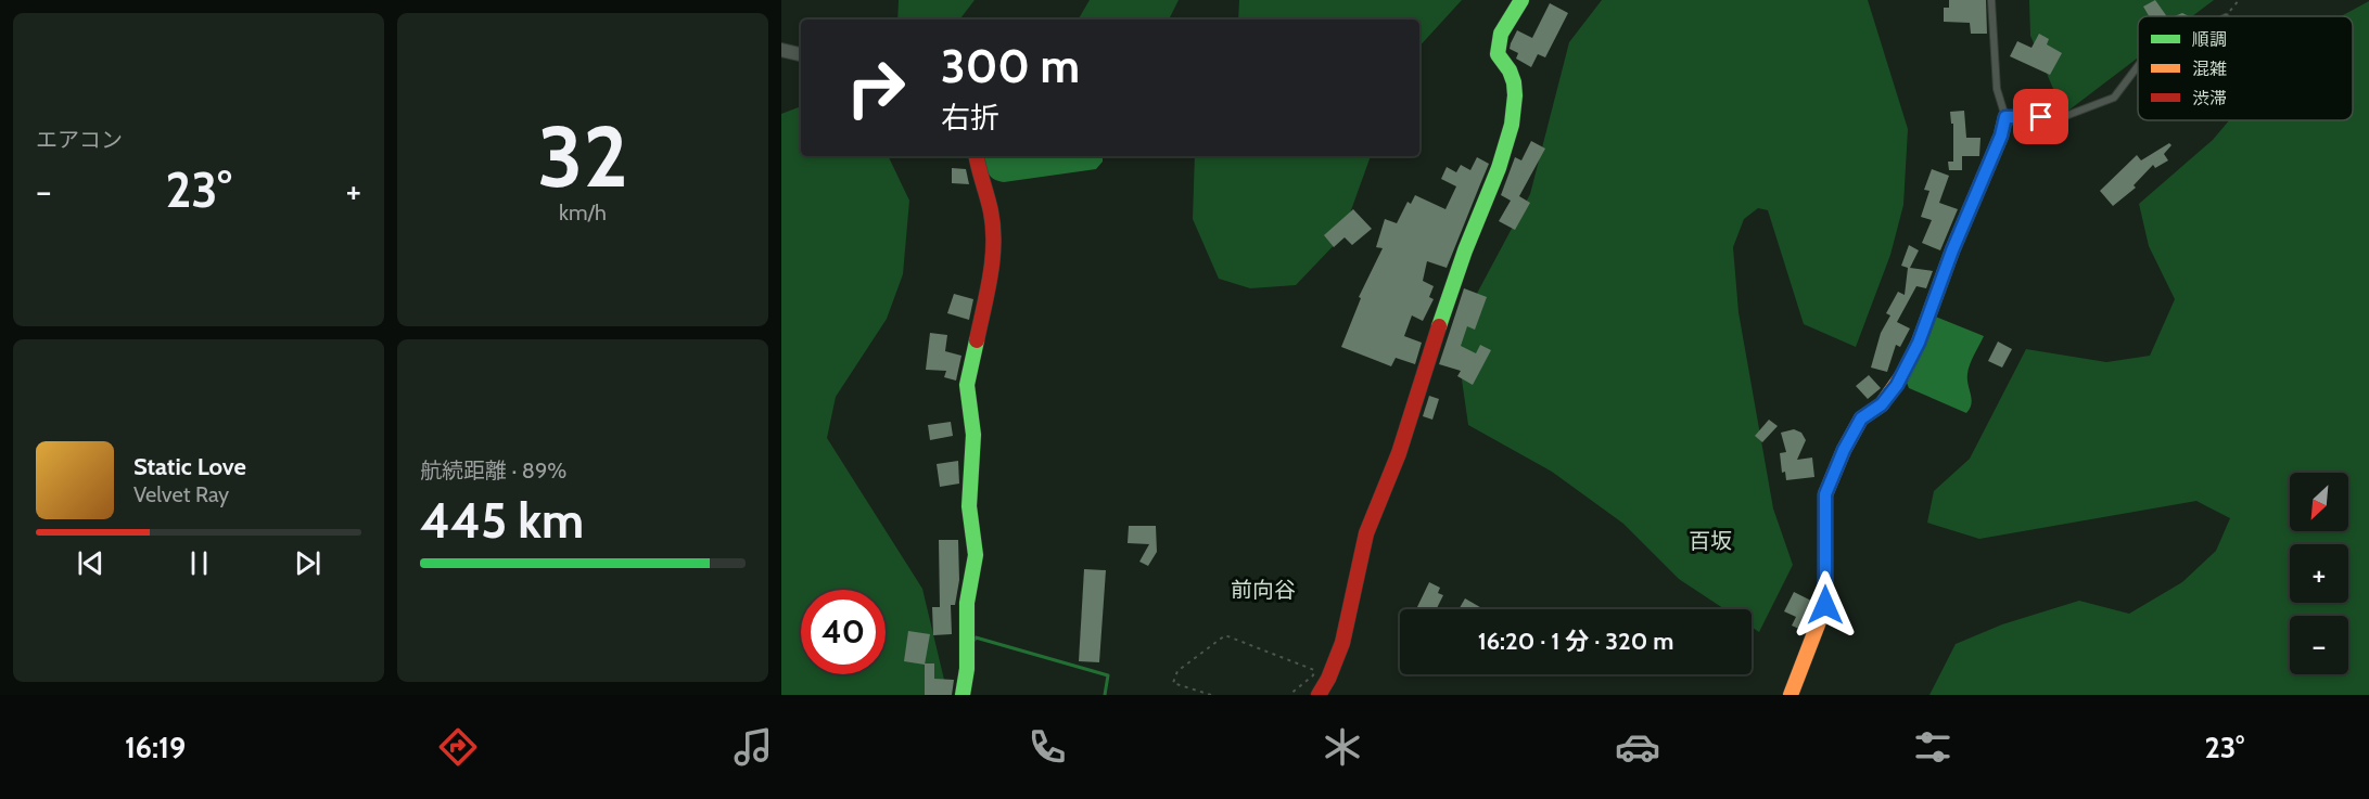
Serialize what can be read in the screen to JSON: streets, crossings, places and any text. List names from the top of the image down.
{
  "districts": ["百坂", "前向谷"],
  "legend": ["順調", "混雑", "渋滞"],
  "north": "bottom left",
  "page": {
    "tile": [
      "エアコン",
      ["32", "km/h"],
      ["航続距離 · 89%", "445 km"]
    ],
    "turn": ["300 m", "右折"],
    "heat": ["−", "23°", "+"],
    "song": ["Static Love", "Velvet Ray"],
    "map_buttons": ["+", "−"],
    "limit": "40",
    "trip": "16:20 · 1 分 · 320 m",
    "tabs": ["16:19", "23°"]
  }
}
